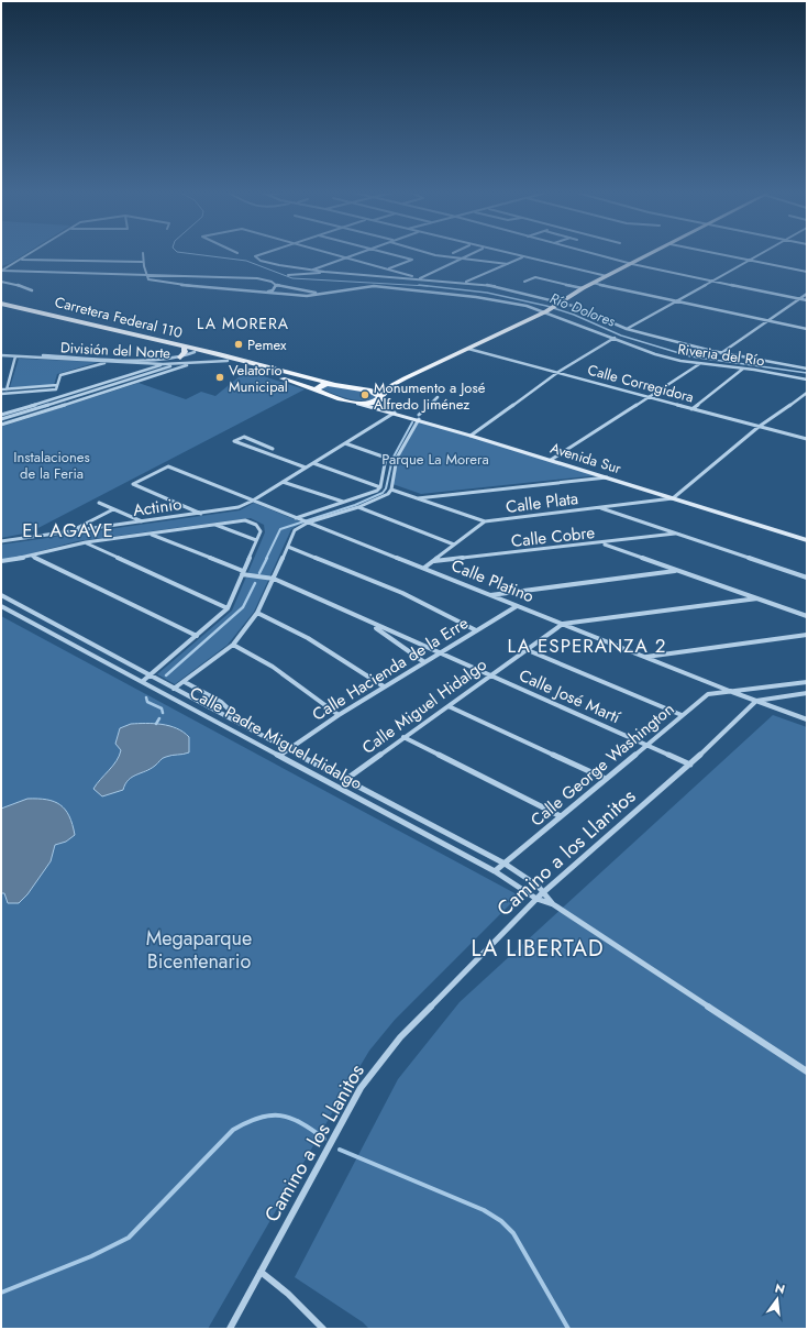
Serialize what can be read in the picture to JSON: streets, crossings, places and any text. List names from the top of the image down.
{
  "streets": {
    "main road": ["Carretera Federal 110", "Avenida Sur"],
    "street": [
      "División del Norte",
      "Riveria del Río",
      "Calle Corregidora",
      "Calle Plata",
      "Actinio",
      "Calle Cobre",
      "Calle Platino",
      "Calle Hacienda de la Erre",
      "Calle José Martí",
      "Calle Miguel Hidalgo",
      "Calle Padre Miguel Hidalgo",
      "Calle George Washington",
      "Camino a los Llanitos"
    ]
  },
  "crossings": [
    ["Carretera Federal 110", "División del Norte"],
    ["Carretera Federal 110", "Avenida Sur"],
    ["Avenida Sur", "Calle Plata"],
    ["Avenida Sur", "Actinio"],
    ["Calle Plata", "Calle Cobre"],
    ["Calle Plata", "Calle Platino"],
    ["Actinio", "Calle Platino"],
    ["Calle Platino", "Calle Hacienda de la Erre"],
    ["Calle Platino", "Calle Miguel Hidalgo"],
    ["Calle Platino", "Calle George Washington"],
    ["Calle Platino", "Camino a los Llanitos"],
    ["Calle Hacienda de la Erre", "Calle José Martí"],
    ["Calle Hacienda de la Erre", "Calle Padre Miguel Hidalgo"],
    ["Calle José Martí", "Calle Miguel Hidalgo"],
    ["Calle José Martí", "Calle George Washington"],
    ["Calle José Martí", "Camino a los Llanitos"],
    ["Calle Miguel Hidalgo", "Calle Padre Miguel Hidalgo"],
    ["Calle Padre Miguel Hidalgo", "Calle George Washington"],
    ["Calle Padre Miguel Hidalgo", "Camino a los Llanitos"]
  ],
  "districts": [
    "LA MORERA",
    "EL AGAVE",
    "LA ESPERANZA 2",
    "LA LIBERTAD"
  ],
  "water": ["Río Dolores"],
  "parks": ["Instalaciones de la Feria", "Parque La Morera", "Megaparque Bicentenario"],
  "places": ["Pemex", "Velatorio Municipal", "Monumento a José Alfredo Jiménez"],
  "north": "top"
}
